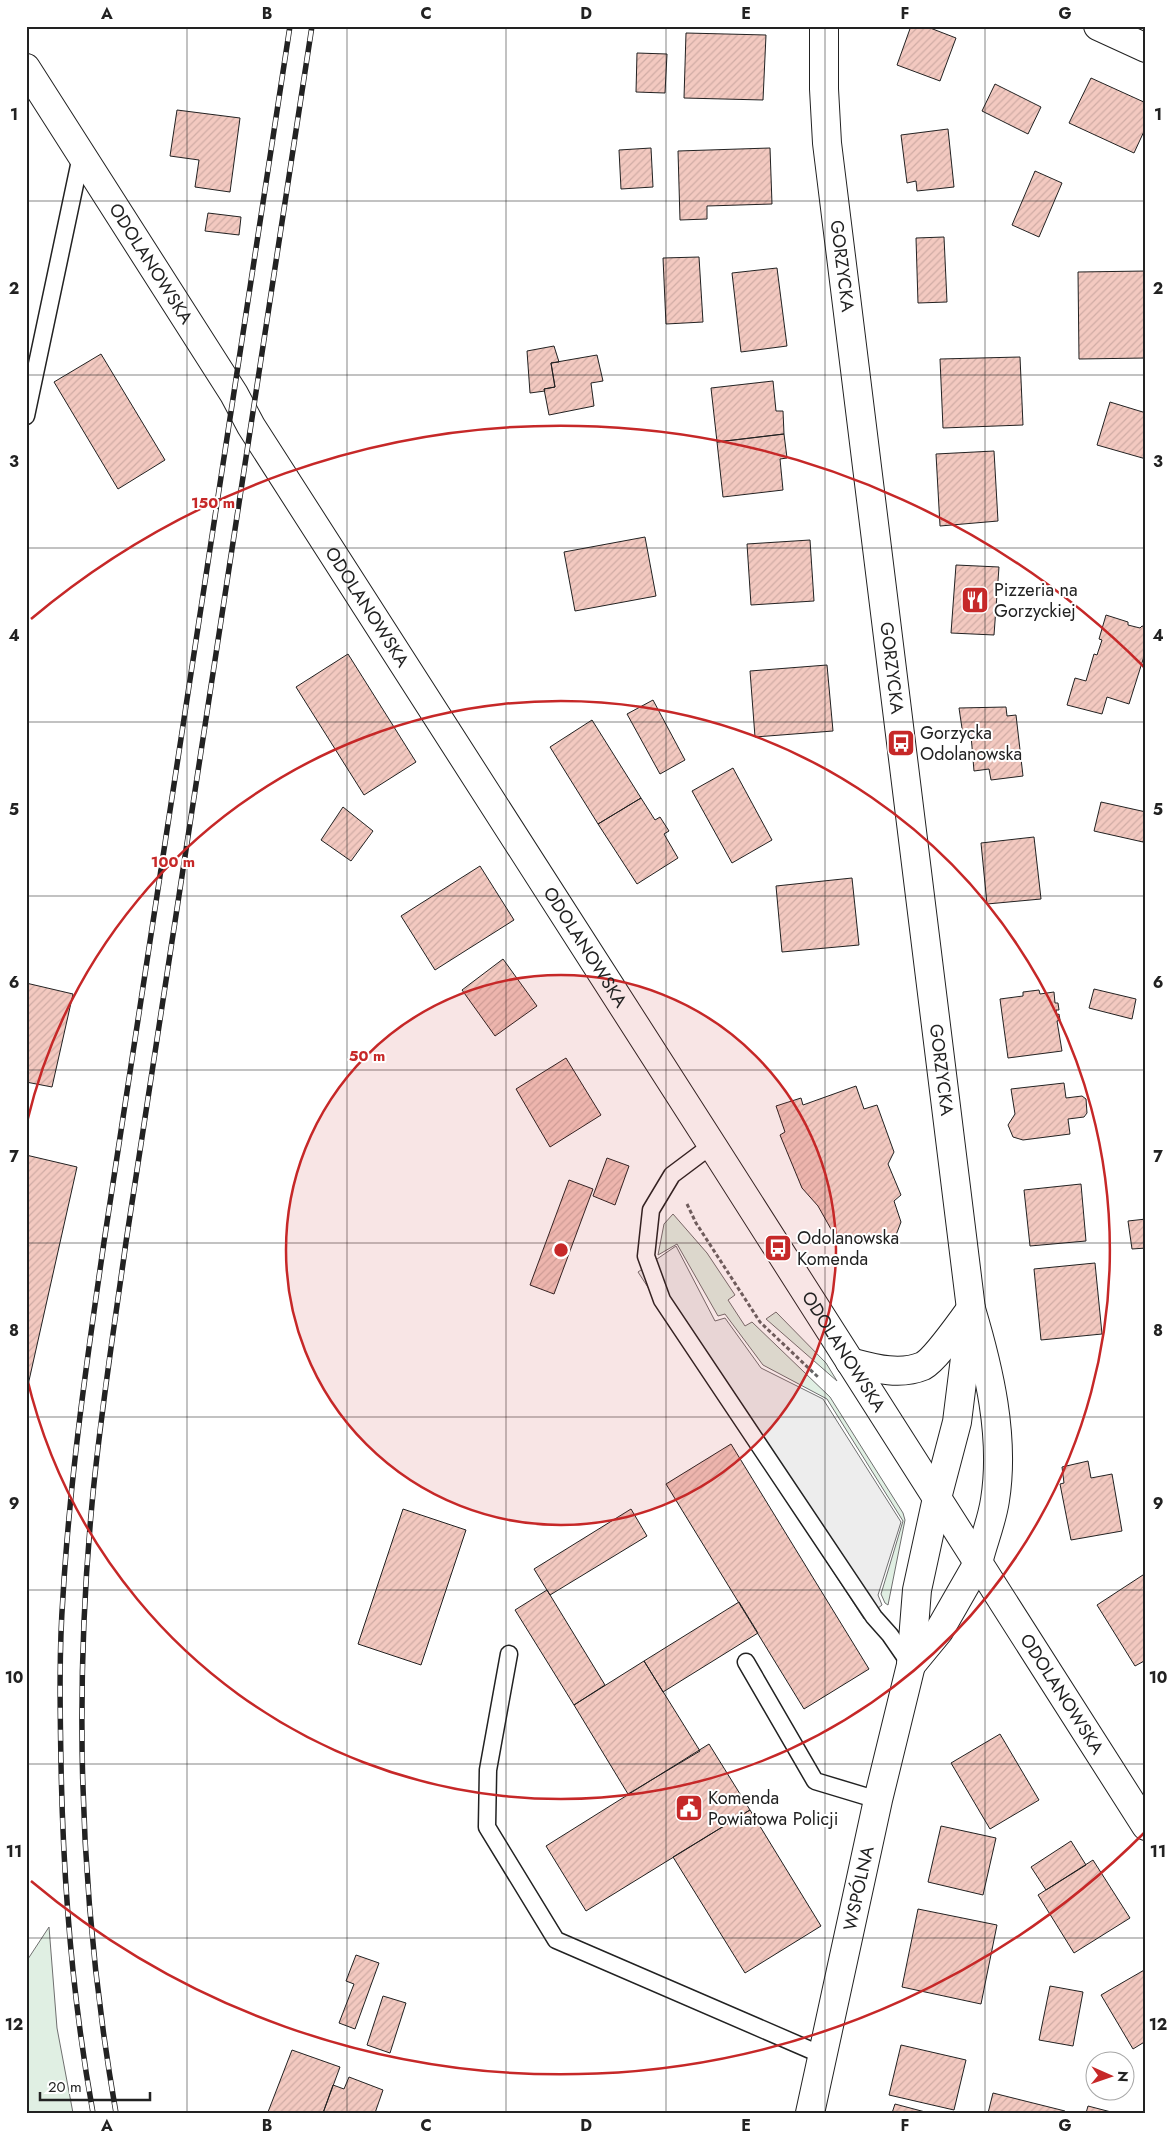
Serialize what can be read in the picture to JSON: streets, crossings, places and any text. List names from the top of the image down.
{
  "streets": {
    "street": ["ODOLANOWSKA", "GORZYCKA", "WSPÓLNA"]
  },
  "crossings": [
    ["ODOLANOWSKA", "GORZYCKA"],
    ["ODOLANOWSKA", "WSPÓLNA"],
    ["GORZYCKA", "WSPÓLNA"]
  ],
  "places": {
    "restaurant": ["Pizzeria na Gorzyckiej"],
    "bus stop": ["Gorzycka Odolanowska", "Odolanowska Komenda"],
    "public building": ["Komenda Powiatowa Policji"]
  },
  "scale_bar": "20 m",
  "north": "right",
  "grid": {
    "columns": [
      "A",
      "B",
      "C",
      "D",
      "E",
      "F",
      "G"
    ],
    "rows": [
      "1",
      "2",
      "3",
      "4",
      "5",
      "6",
      "7",
      "8",
      "9",
      "10",
      "11",
      "12"
    ]
  },
  "rings": ["150 m", "100 m", "50 m"]
}
